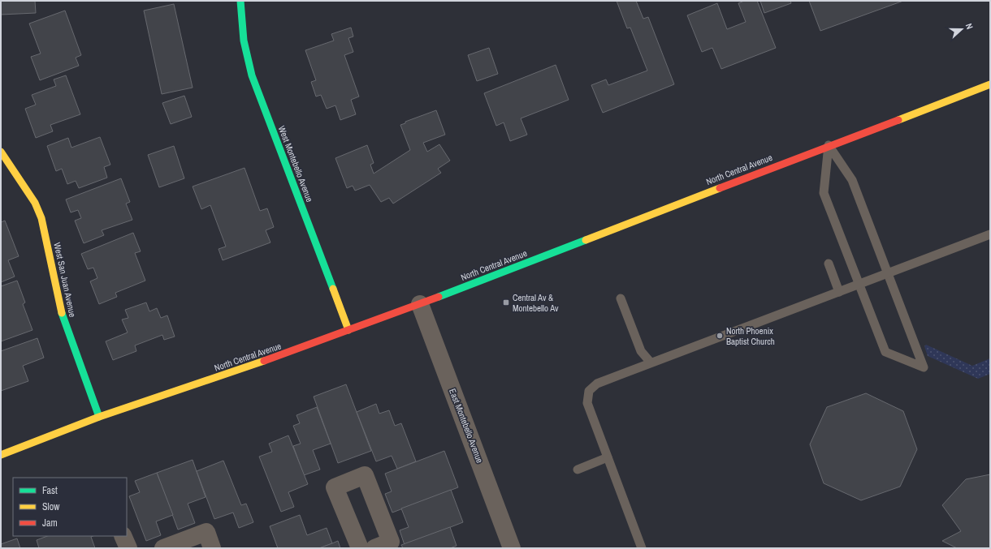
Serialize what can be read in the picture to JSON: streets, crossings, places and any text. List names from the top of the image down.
{
  "streets": {
    "main road": ["West Montebello Avenue", "North Central Avenue", "West San Juan Avenue"],
    "street": ["East Montebello Avenue"]
  },
  "crossings": [
    ["West Montebello Avenue", "North Central Avenue"],
    ["North Central Avenue", "West San Juan Avenue"],
    ["North Central Avenue", "East Montebello Avenue"]
  ],
  "places": {
    "transit": ["Central Av & Montebello Av"],
    "other": ["North Phoenix Baptist Church"]
  },
  "legend": ["Fast", "Slow", "Jam"],
  "north": "right"
}
